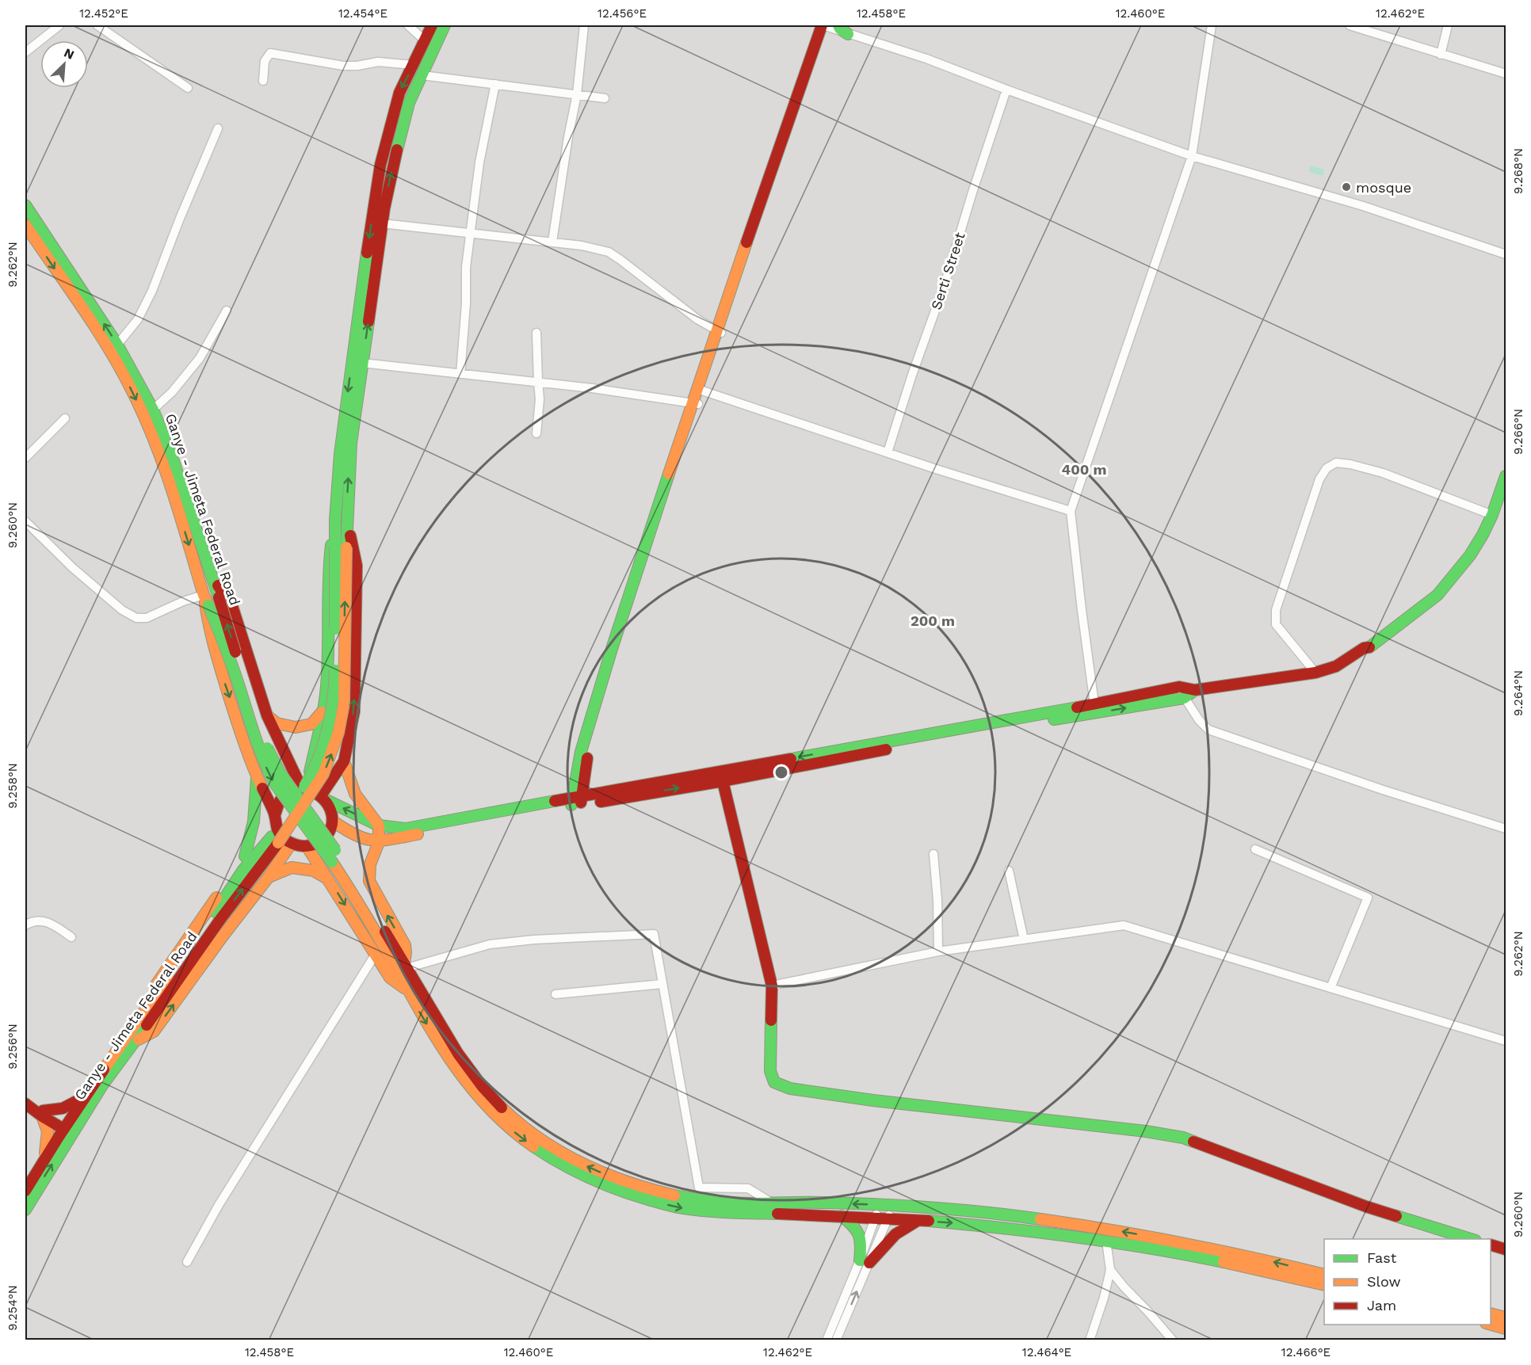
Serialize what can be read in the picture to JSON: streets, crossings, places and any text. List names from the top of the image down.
{
  "streets": {
    "main road": ["Ganye - Jimeta Federal Road"],
    "street": ["Serti Street"]
  },
  "places": ["mosque"],
  "legend": ["Fast", "Slow", "Jam"],
  "north": "top right",
  "coordinates": [
    "12.452°E",
    "12.454°E",
    "12.456°E",
    "12.458°E",
    "12.460°E",
    "12.462°E",
    "9.268°N",
    "9.262°N",
    "9.266°N",
    "9.260°N",
    "9.264°N",
    "9.258°N",
    "9.256°N",
    "9.254°N",
    "12.464°E",
    "12.466°E"
  ],
  "rings": ["400 m", "200 m"]
}
